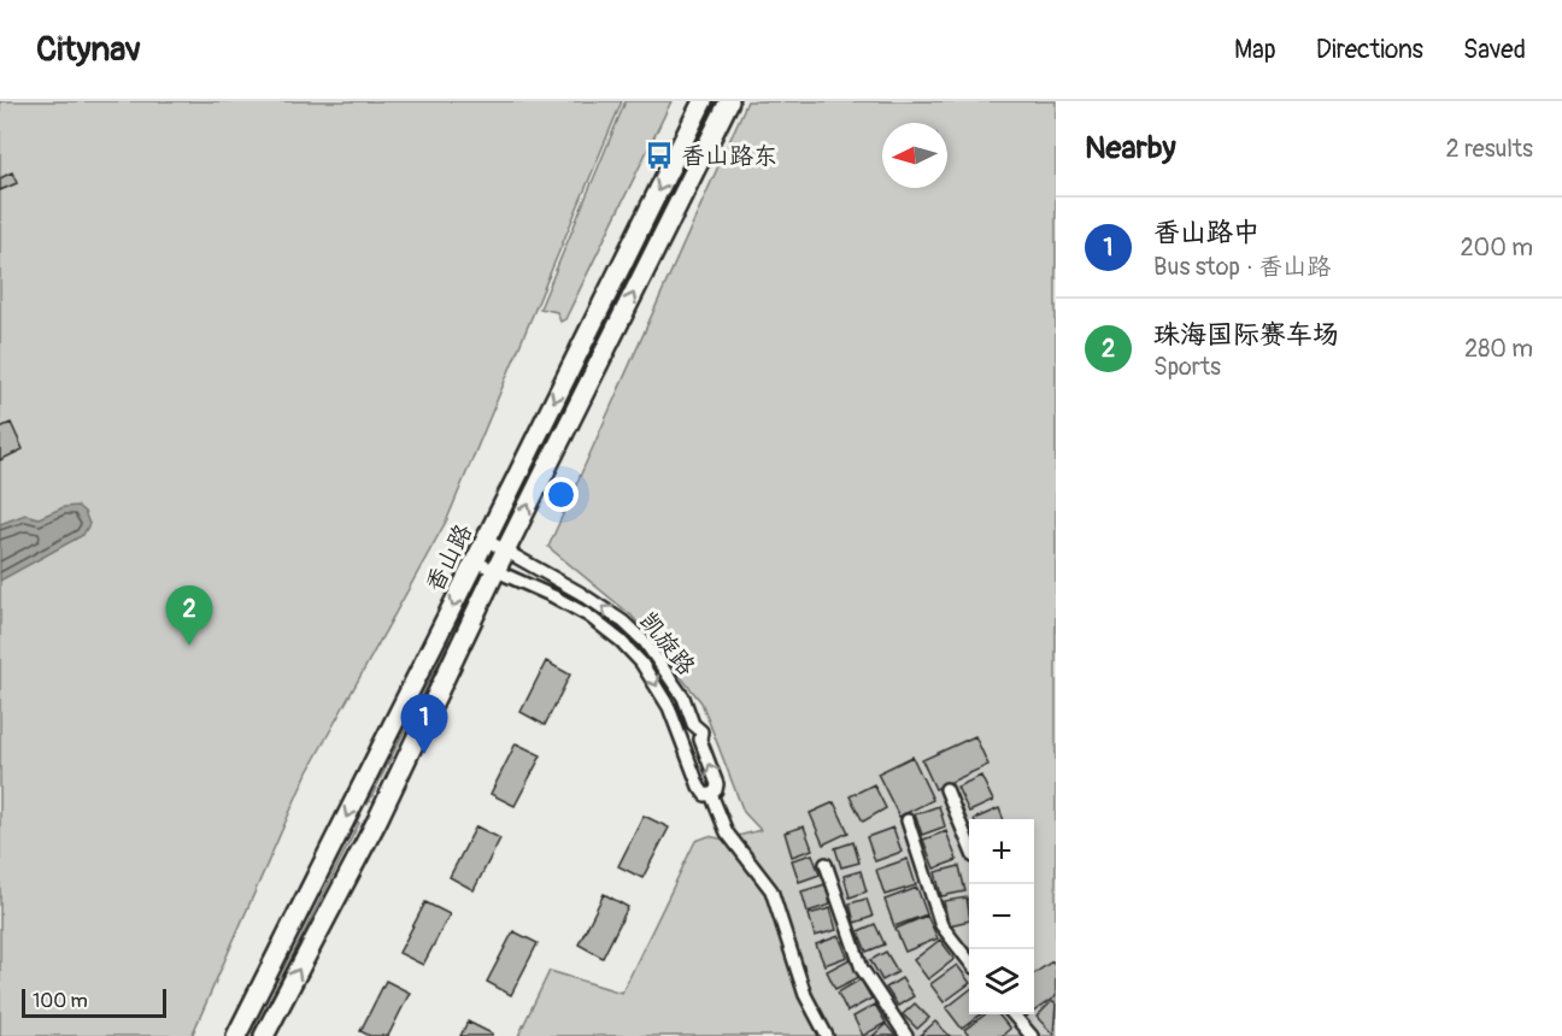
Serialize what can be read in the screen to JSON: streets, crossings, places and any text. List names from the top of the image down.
{
  "streets": {
    "main road": ["香山路"],
    "street": ["凯旋路"]
  },
  "crossings": [
    ["香山路", "凯旋路"]
  ],
  "places": {
    "bus stop": ["香山路东"]
  },
  "scale_bar": "100 m",
  "north": "left",
  "page": {
    "header": "Citynav",
    "nav": ["Map", "Directions", "Saved"],
    "heading": ["Nearby", "2 results"],
    "list": [
      {
        "mark": "1",
        "name": "香山路中",
        "note": "Bus stop · 香山路",
        "value": "200 m"
      },
      {
        "mark": "2",
        "name": "珠海国际赛车场",
        "note": "Sports",
        "value": "280 m"
      }
    ],
    "pins": ["2", "1"],
    "map_buttons": ["+", "−"],
    "scale": "100 m"
  }
}
